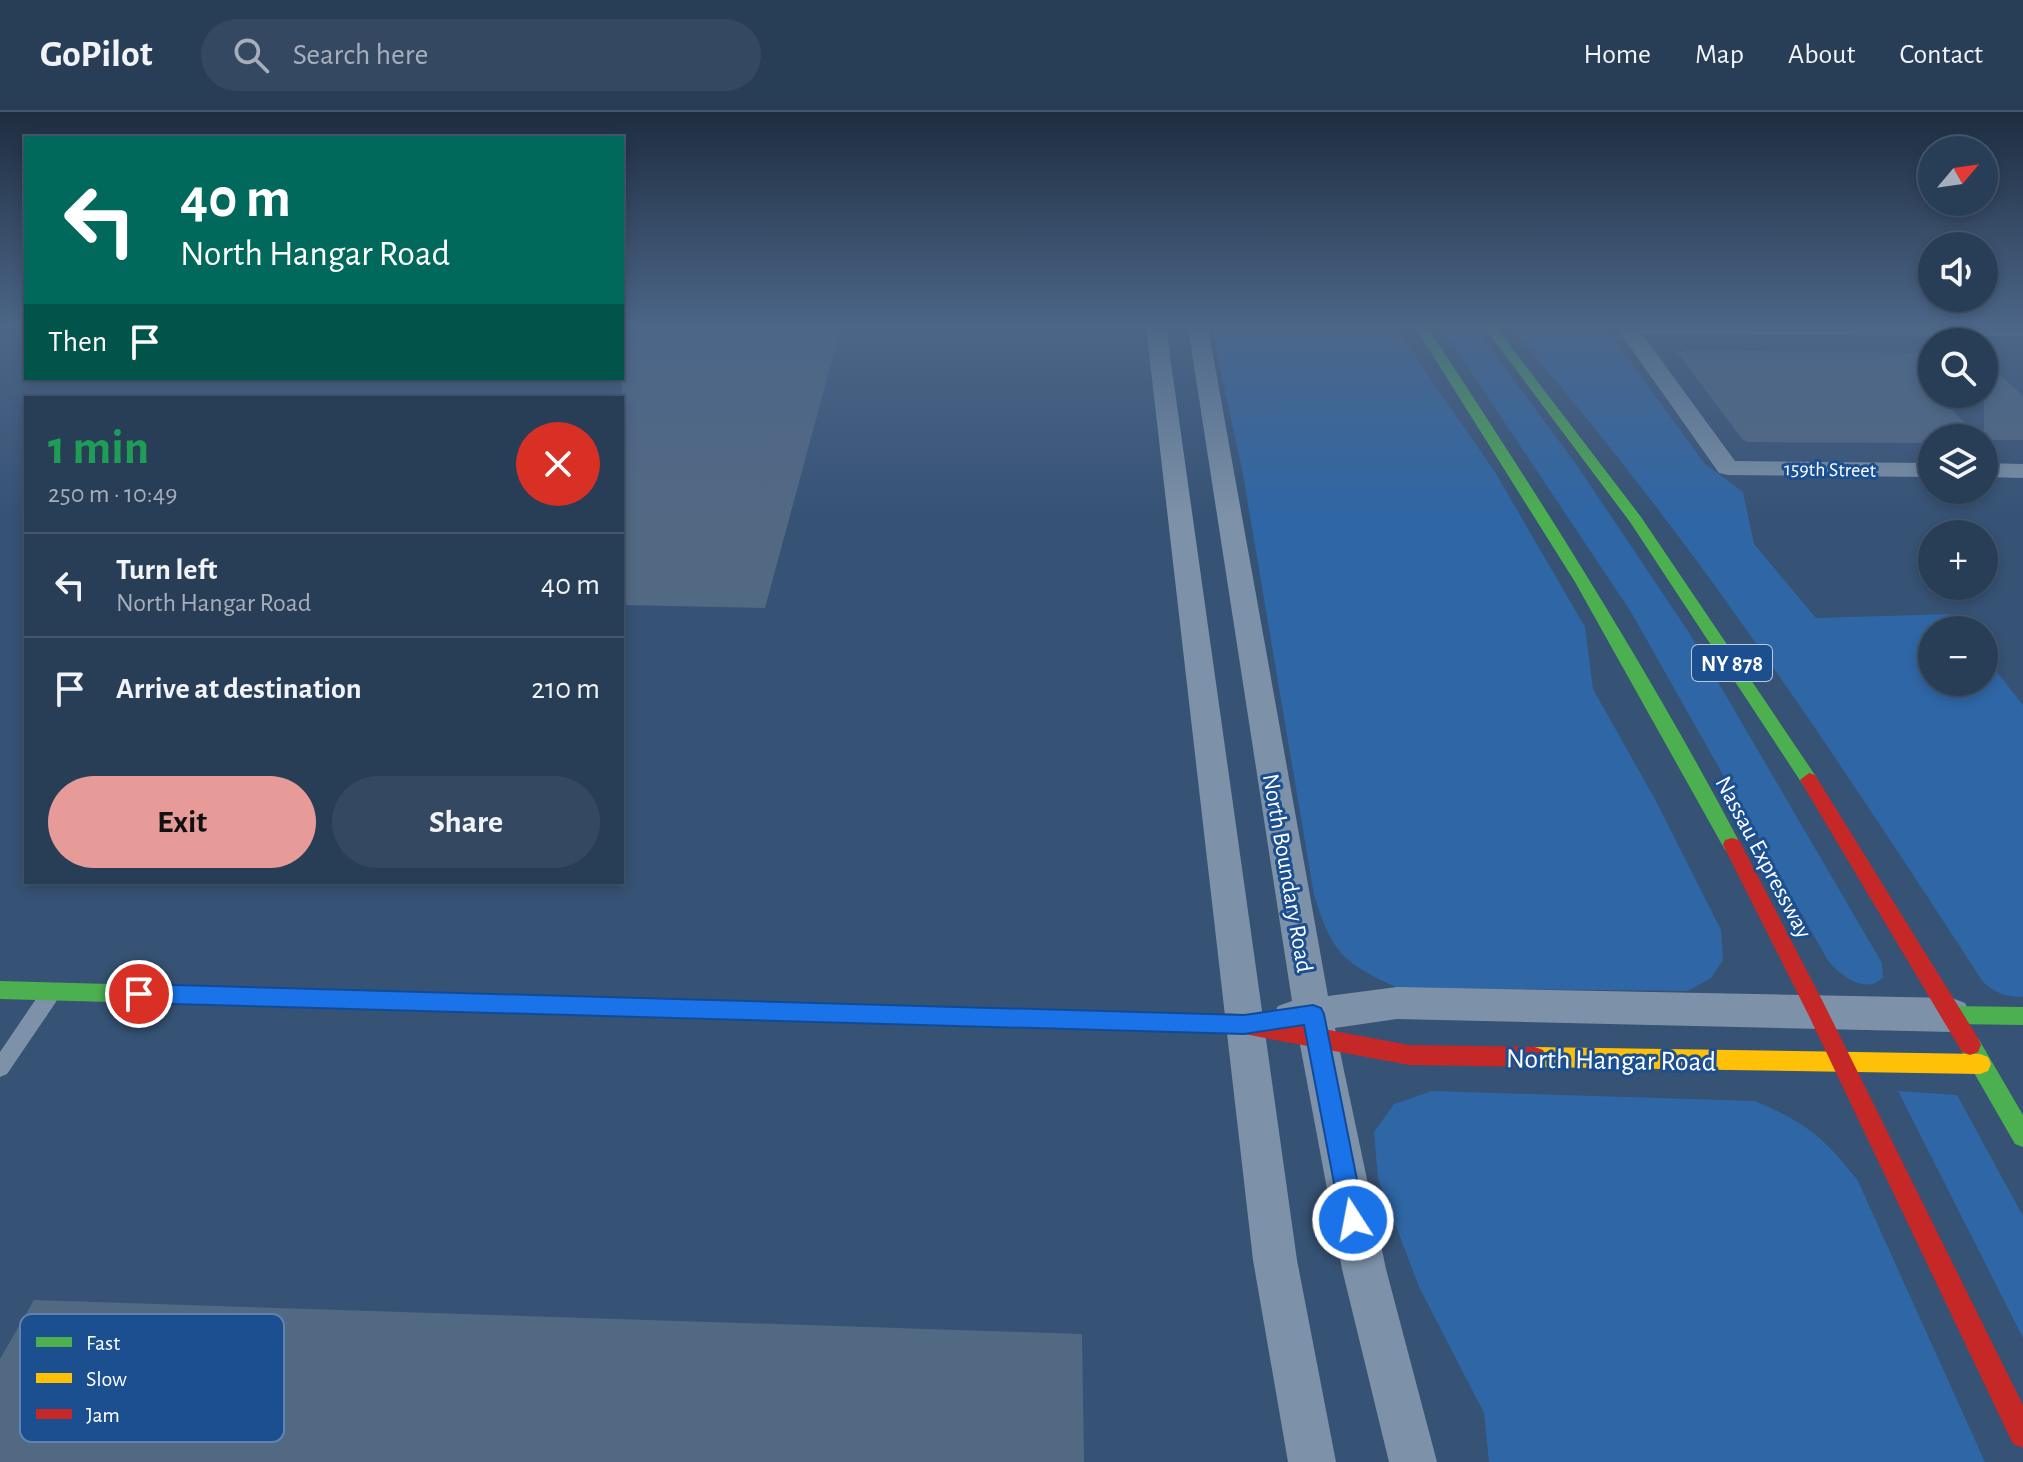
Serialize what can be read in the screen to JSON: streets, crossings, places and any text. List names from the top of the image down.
{
  "streets": {
    "main road": ["NY 878", "Nassau Expressway", "North Hangar Road"],
    "street": ["159th Street", "North Boundary Road"]
  },
  "crossings": [
    ["NY 878", "North Hangar Road"],
    ["Nassau Expressway", "North Hangar Road"],
    ["North Boundary Road", "North Hangar Road"]
  ],
  "legend": ["Fast", "Slow", "Jam"],
  "north": "top right",
  "page": {
    "header": "GoPilot",
    "search": "Search here",
    "nav": [
      "Home",
      "Map",
      "About",
      "Contact"
    ],
    "map_buttons": ["+", "−"],
    "turn": ["40 m", "North Hangar Road"],
    "then": "Then",
    "heading": ["1 min", "250 m · 10:49"],
    "list": [
      {
        "name": "Turn left",
        "note": "North Hangar Road",
        "value": "40 m"
      },
      {
        "name": "Arrive at destination",
        "value": "210 m"
      }
    ],
    "buttons": ["Exit", "Share"]
  }
}
